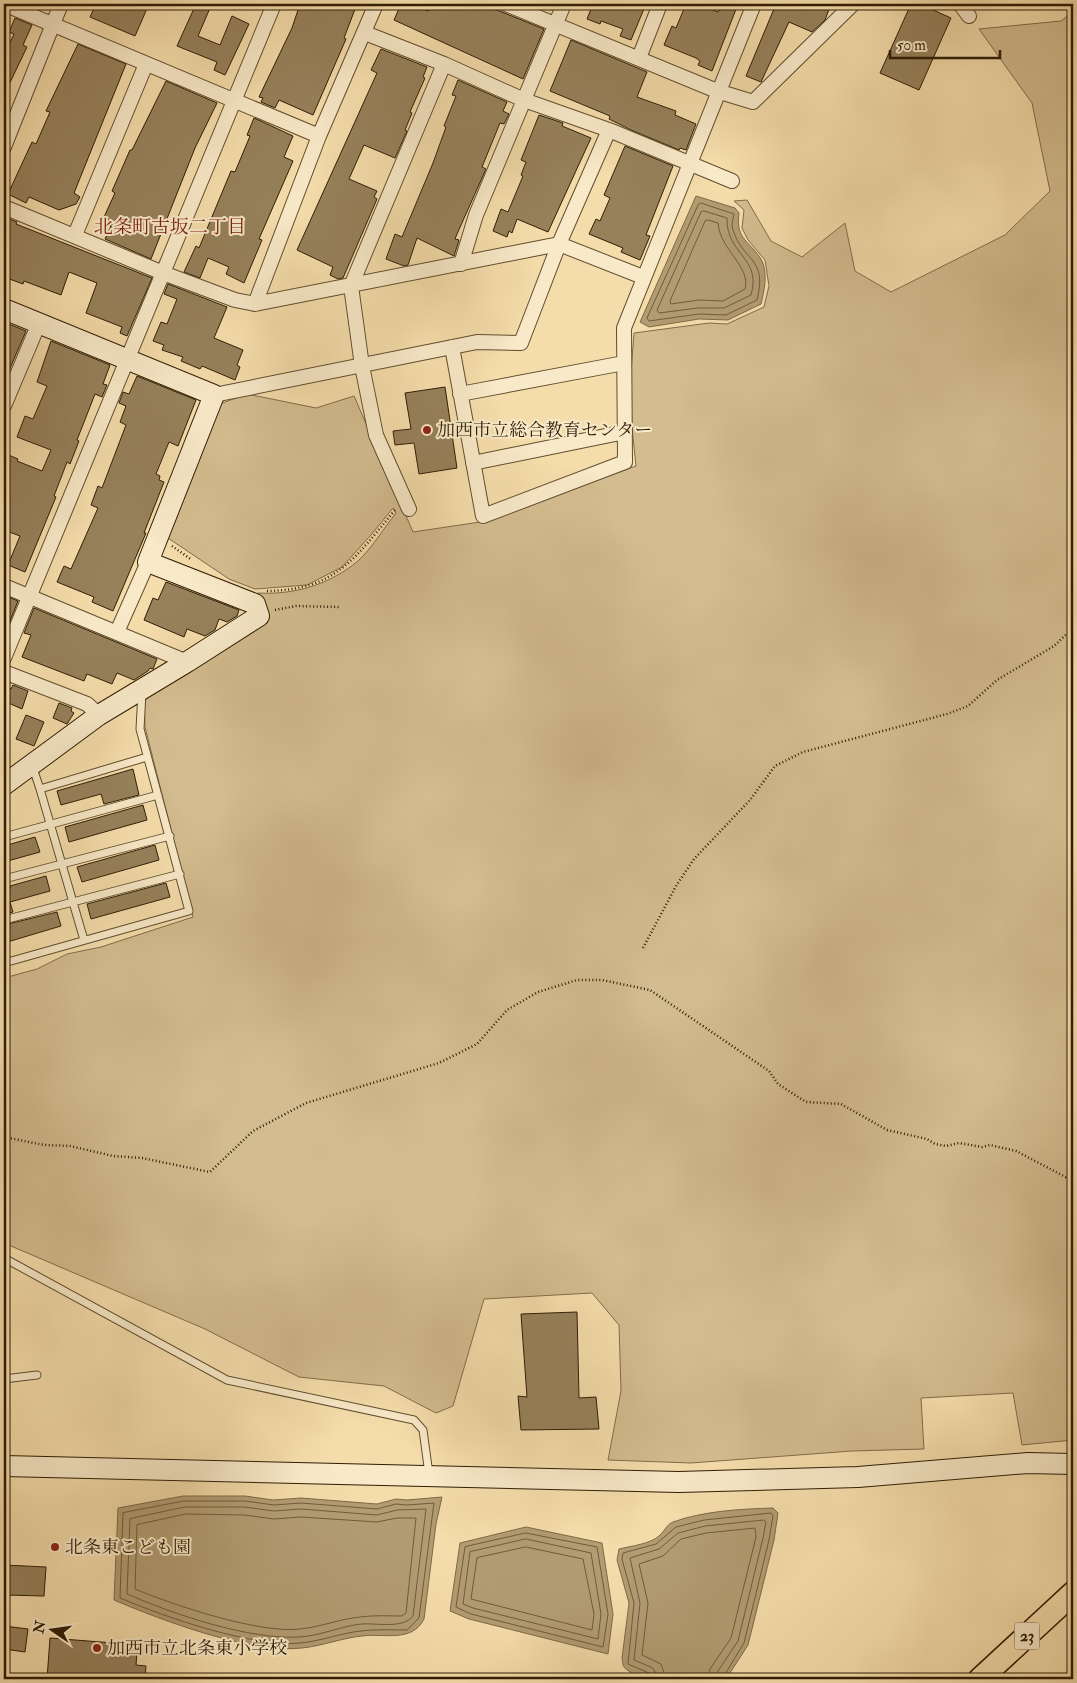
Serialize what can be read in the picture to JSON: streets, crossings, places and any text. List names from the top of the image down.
{
  "streets": {
    "main road": ["23"]
  },
  "districts": ["北条町古坂二丁目"],
  "places": ["加西市立総合教育センター", "北条東こども園", "加西市立北条東小学校"],
  "scale_bar": "50 m",
  "north": "left"
}
